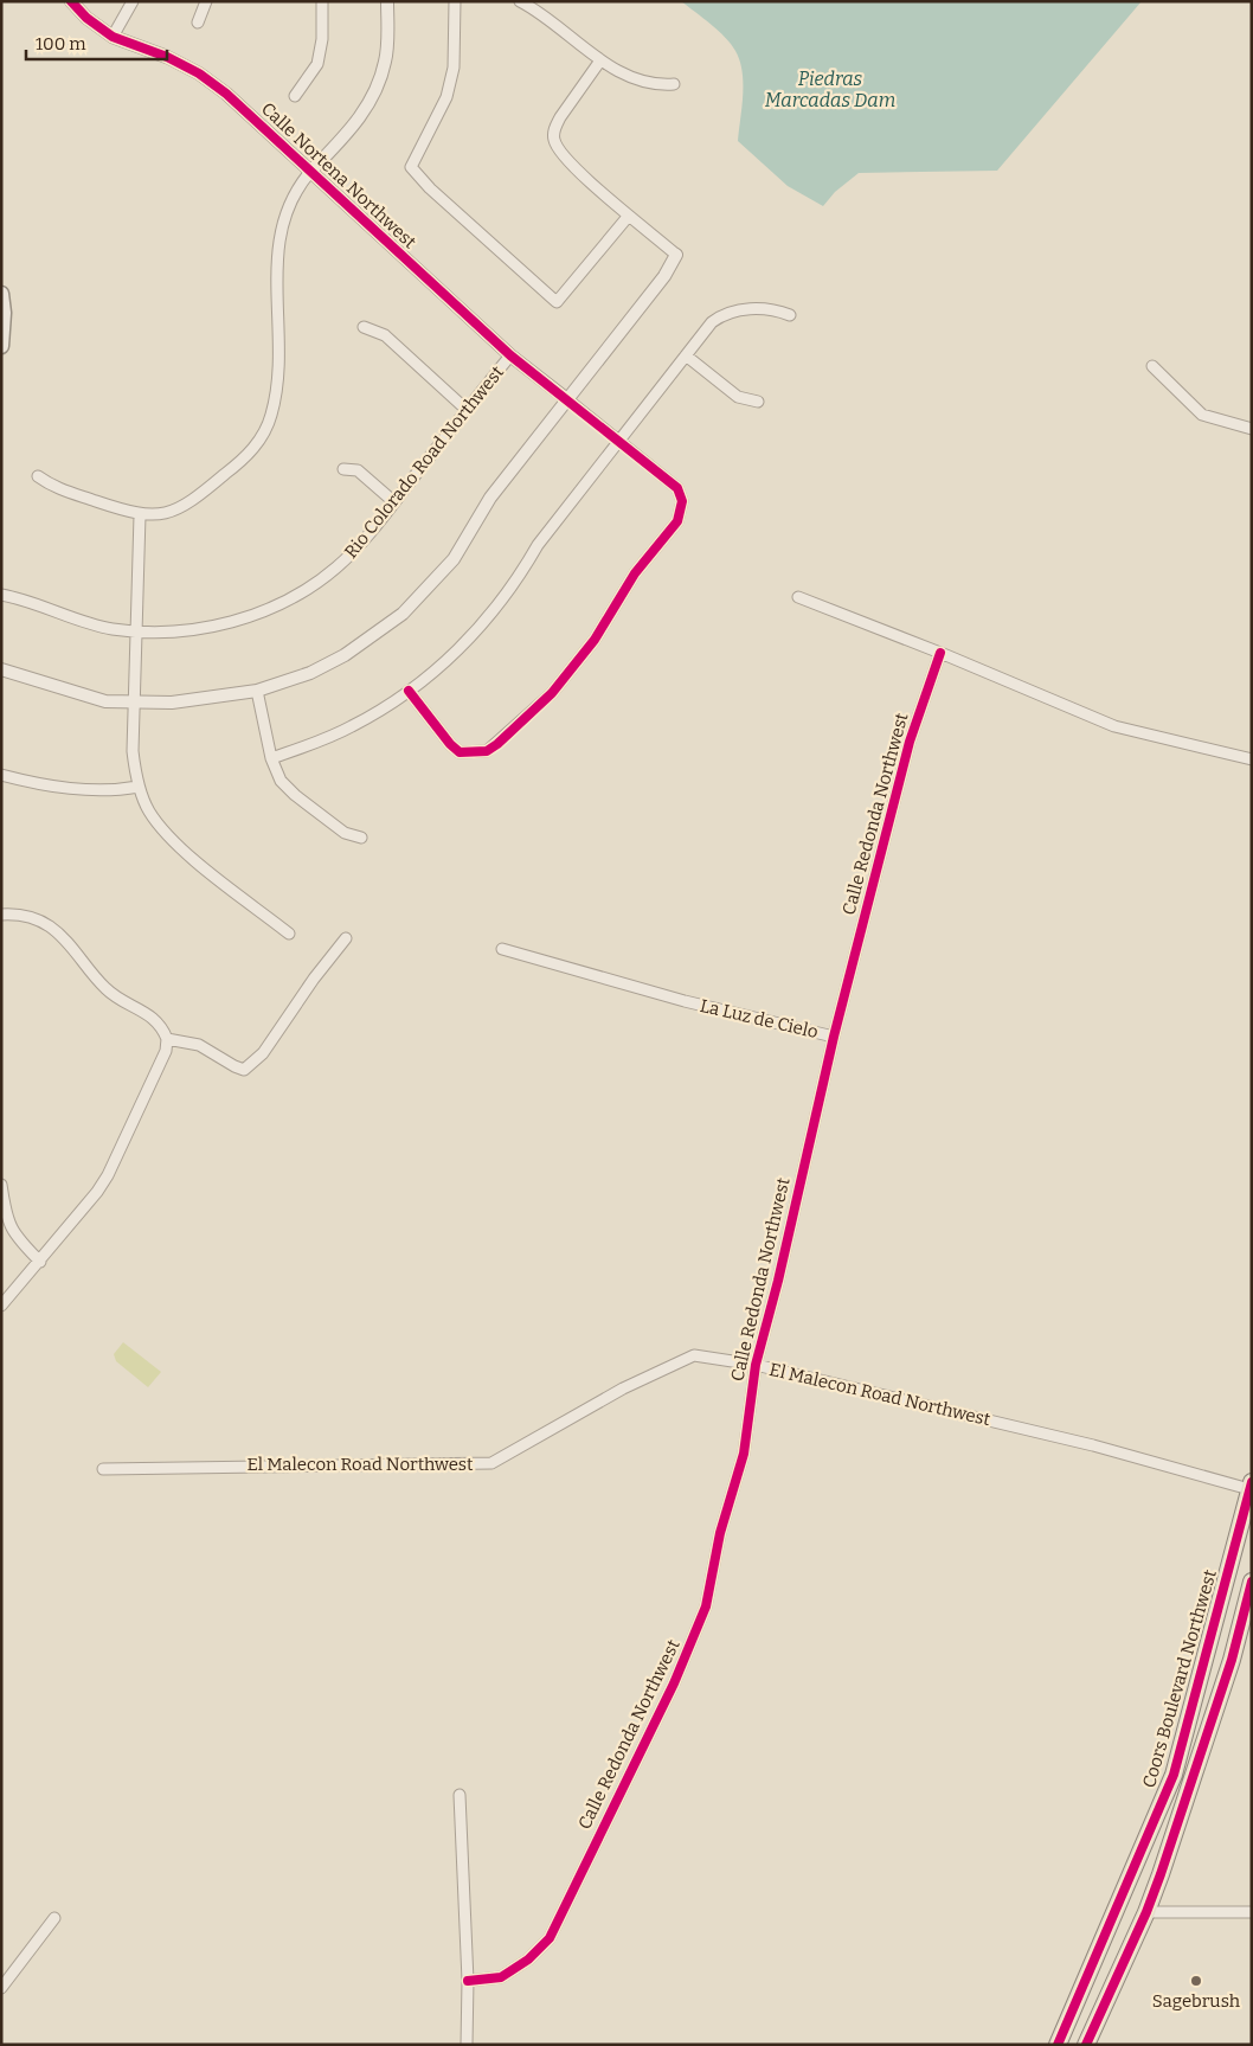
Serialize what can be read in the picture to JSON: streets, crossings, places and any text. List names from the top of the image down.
{
  "streets": {
    "main road": ["Coors Boulevard Northwest"],
    "street": [
      "Calle Nortena Northwest",
      "Rio Colorado Road Northwest",
      "Calle Redonda Northwest",
      "La Luz de Cielo",
      "El Malecon Road Northwest"
    ]
  },
  "crossings": [
    ["Calle Nortena Northwest", "Rio Colorado Road Northwest"],
    ["Calle Redonda Northwest", "La Luz de Cielo"],
    ["Calle Redonda Northwest", "El Malecon Road Northwest"],
    ["El Malecon Road Northwest", "Coors Boulevard Northwest"]
  ],
  "water": ["Piedras Marcadas Dam"],
  "places": ["Sagebrush"],
  "scale_bar": "100 m"
}
